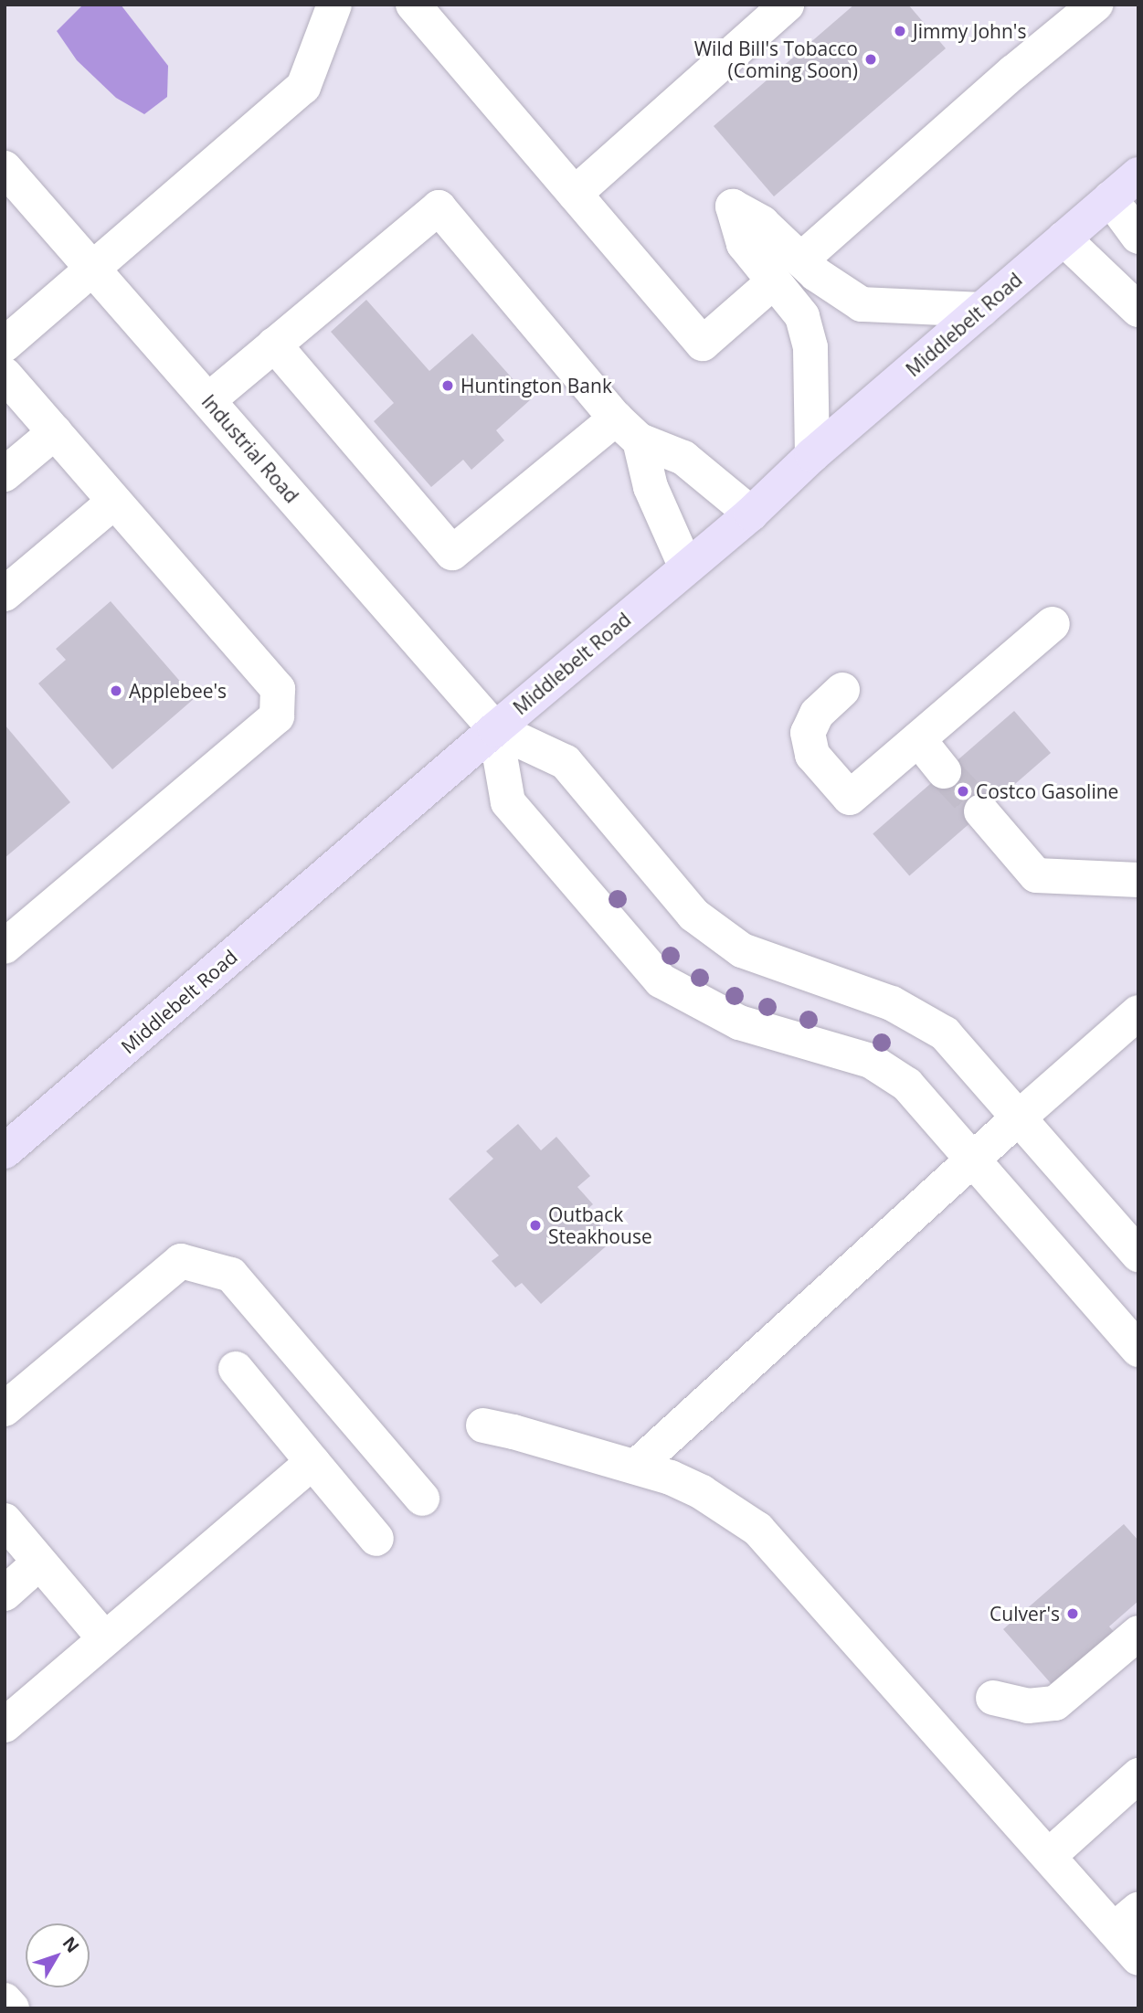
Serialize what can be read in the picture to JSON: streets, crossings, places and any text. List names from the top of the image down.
{
  "streets": {
    "main road": ["Middlebelt Road"],
    "street": ["Industrial Road"]
  },
  "crossings": [
    ["Middlebelt Road", "Industrial Road"]
  ],
  "places": [
    "Jimmy John's",
    "Wild Bill's Tobacco (Coming Soon)",
    "Huntington Bank",
    "Applebee's",
    "Costco Gasoline",
    "Outback Steakhouse",
    "Culver's"
  ],
  "north": "top right"
}
